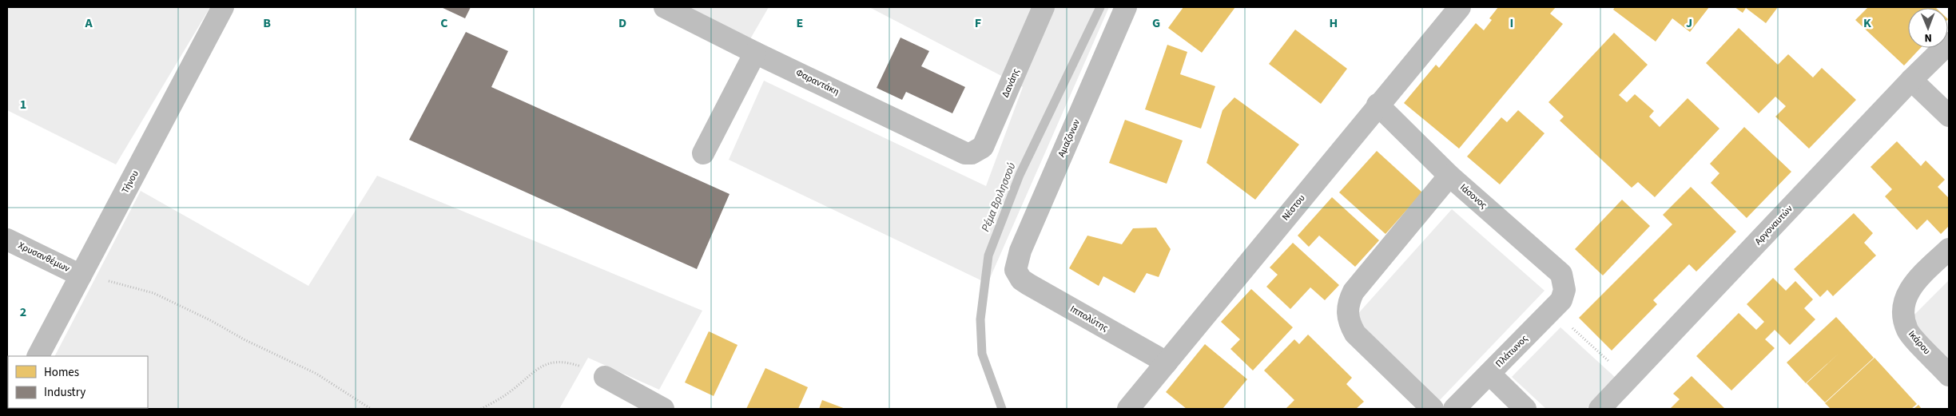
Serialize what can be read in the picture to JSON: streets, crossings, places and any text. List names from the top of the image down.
{
  "streets": {
    "street": [
      "Φαραντάκη",
      "Δανάης",
      "Αμαζόνων",
      "Τήνου",
      "Ιάσονος",
      "Νέστου",
      "Αργοναυτών",
      "Χρυσανθέμων",
      "Ιππολύτης",
      "Ικάρου",
      "Πλάτωνος"
    ]
  },
  "crossings": [
    ["Φαραντάκη", "Δανάης"],
    ["Αμαζόνων", "Ιππολύτης"],
    ["Τήνου", "Χρυσανθέμων"],
    ["Ιάσονος", "Νέστου"],
    ["Ιάσονος", "Πλάτωνος"],
    ["Νέστου", "Ιππολύτης"]
  ],
  "water": ["Ρέμα Βριλησσού"],
  "legend": ["Homes", "Industry"],
  "north": "bottom",
  "grid": {
    "columns": [
      "A",
      "B",
      "C",
      "D",
      "E",
      "F",
      "G",
      "H",
      "I",
      "J",
      "K"
    ],
    "rows": ["1", "2"]
  }
}
